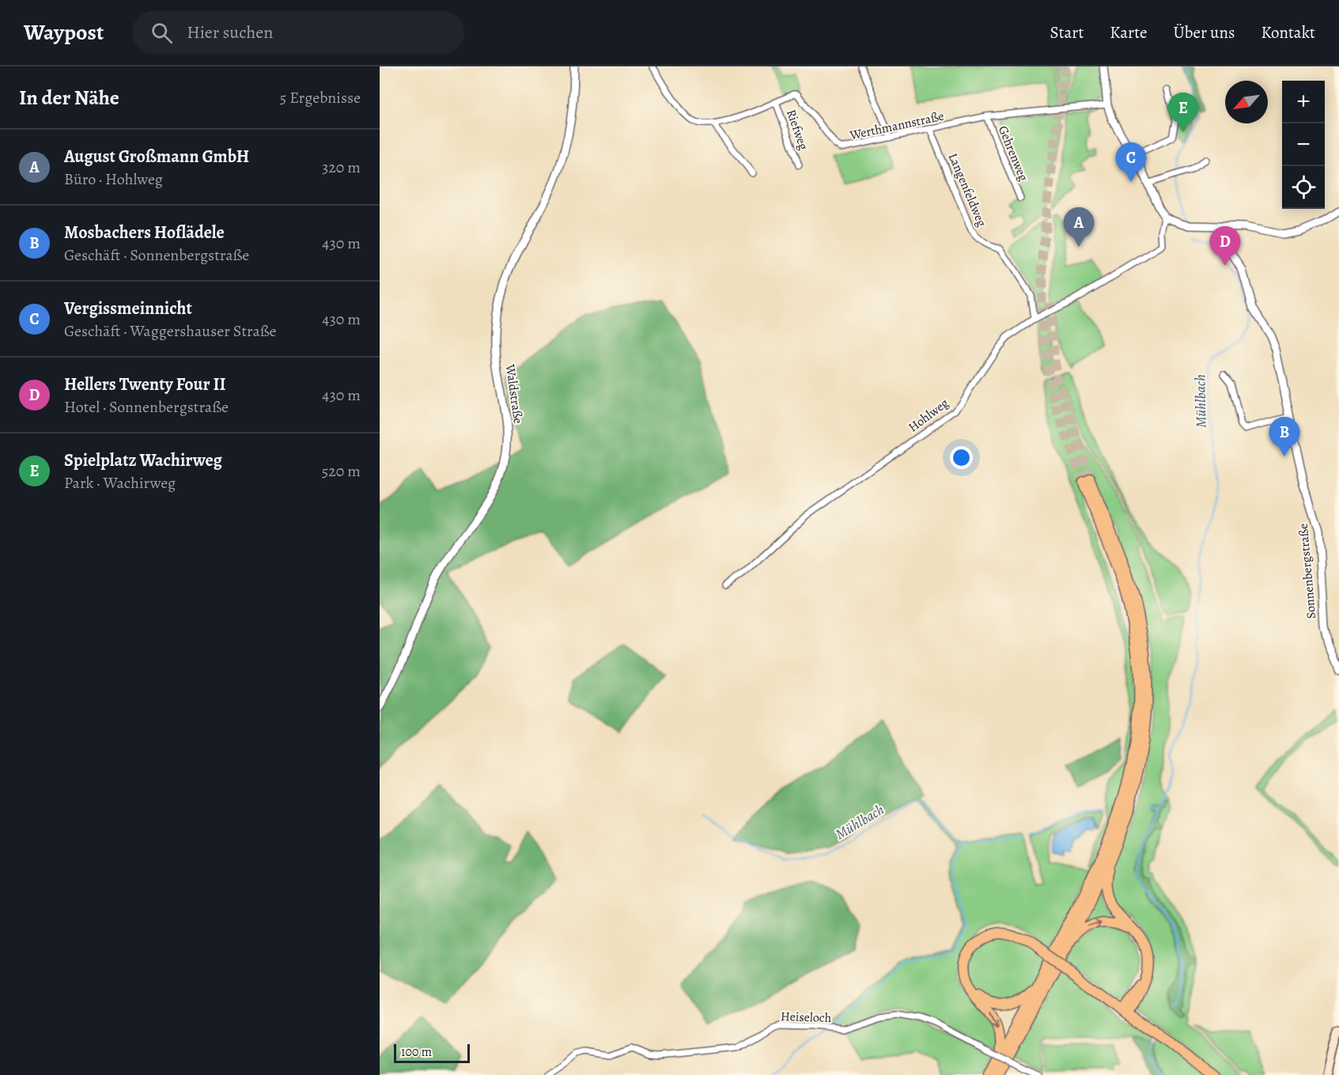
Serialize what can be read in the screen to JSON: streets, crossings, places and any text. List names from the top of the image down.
{
  "streets": {
    "street": [
      "Werthmannstraße",
      "Riefweg",
      "Gehrenweg",
      "Langenfeldweg",
      "Waldstraße",
      "Hohlweg",
      "Sonnenbergstraße",
      "Heiseloch"
    ]
  },
  "crossings": [
    ["Werthmannstraße", "Riefweg"],
    ["Werthmannstraße", "Gehrenweg"],
    ["Werthmannstraße", "Langenfeldweg"],
    ["Langenfeldweg", "Hohlweg"]
  ],
  "water": ["Mühlbach"],
  "scale_bar": "100 m",
  "north": "bottom left",
  "page": {
    "header": "Waypost",
    "search": "Hier suchen",
    "nav": [
      "Start",
      "Karte",
      "Über uns",
      "Kontakt"
    ],
    "heading": ["In der Nähe", "5 Ergebnisse"],
    "map_buttons": ["+", "−"],
    "pins": [
      "E",
      "C",
      "A",
      "D",
      "B"
    ],
    "list": [
      {
        "mark": "A",
        "name": "August Großmann GmbH",
        "note": "Büro · Hohlweg",
        "value": "320 m"
      },
      {
        "mark": "B",
        "name": "Mosbachers Hoflädele",
        "note": "Geschäft · Sonnenbergstraße",
        "value": "430 m"
      },
      {
        "mark": "C",
        "name": "Vergissmeinnicht",
        "note": "Geschäft · Waggershauser Straße",
        "value": "430 m"
      },
      {
        "mark": "D",
        "name": "Hellers Twenty Four II",
        "note": "Hotel · Sonnenbergstraße",
        "value": "430 m"
      },
      {
        "mark": "E",
        "name": "Spielplatz Wachirweg",
        "note": "Park · Wachirweg",
        "value": "520 m"
      }
    ],
    "scale": "100 m"
  }
}
